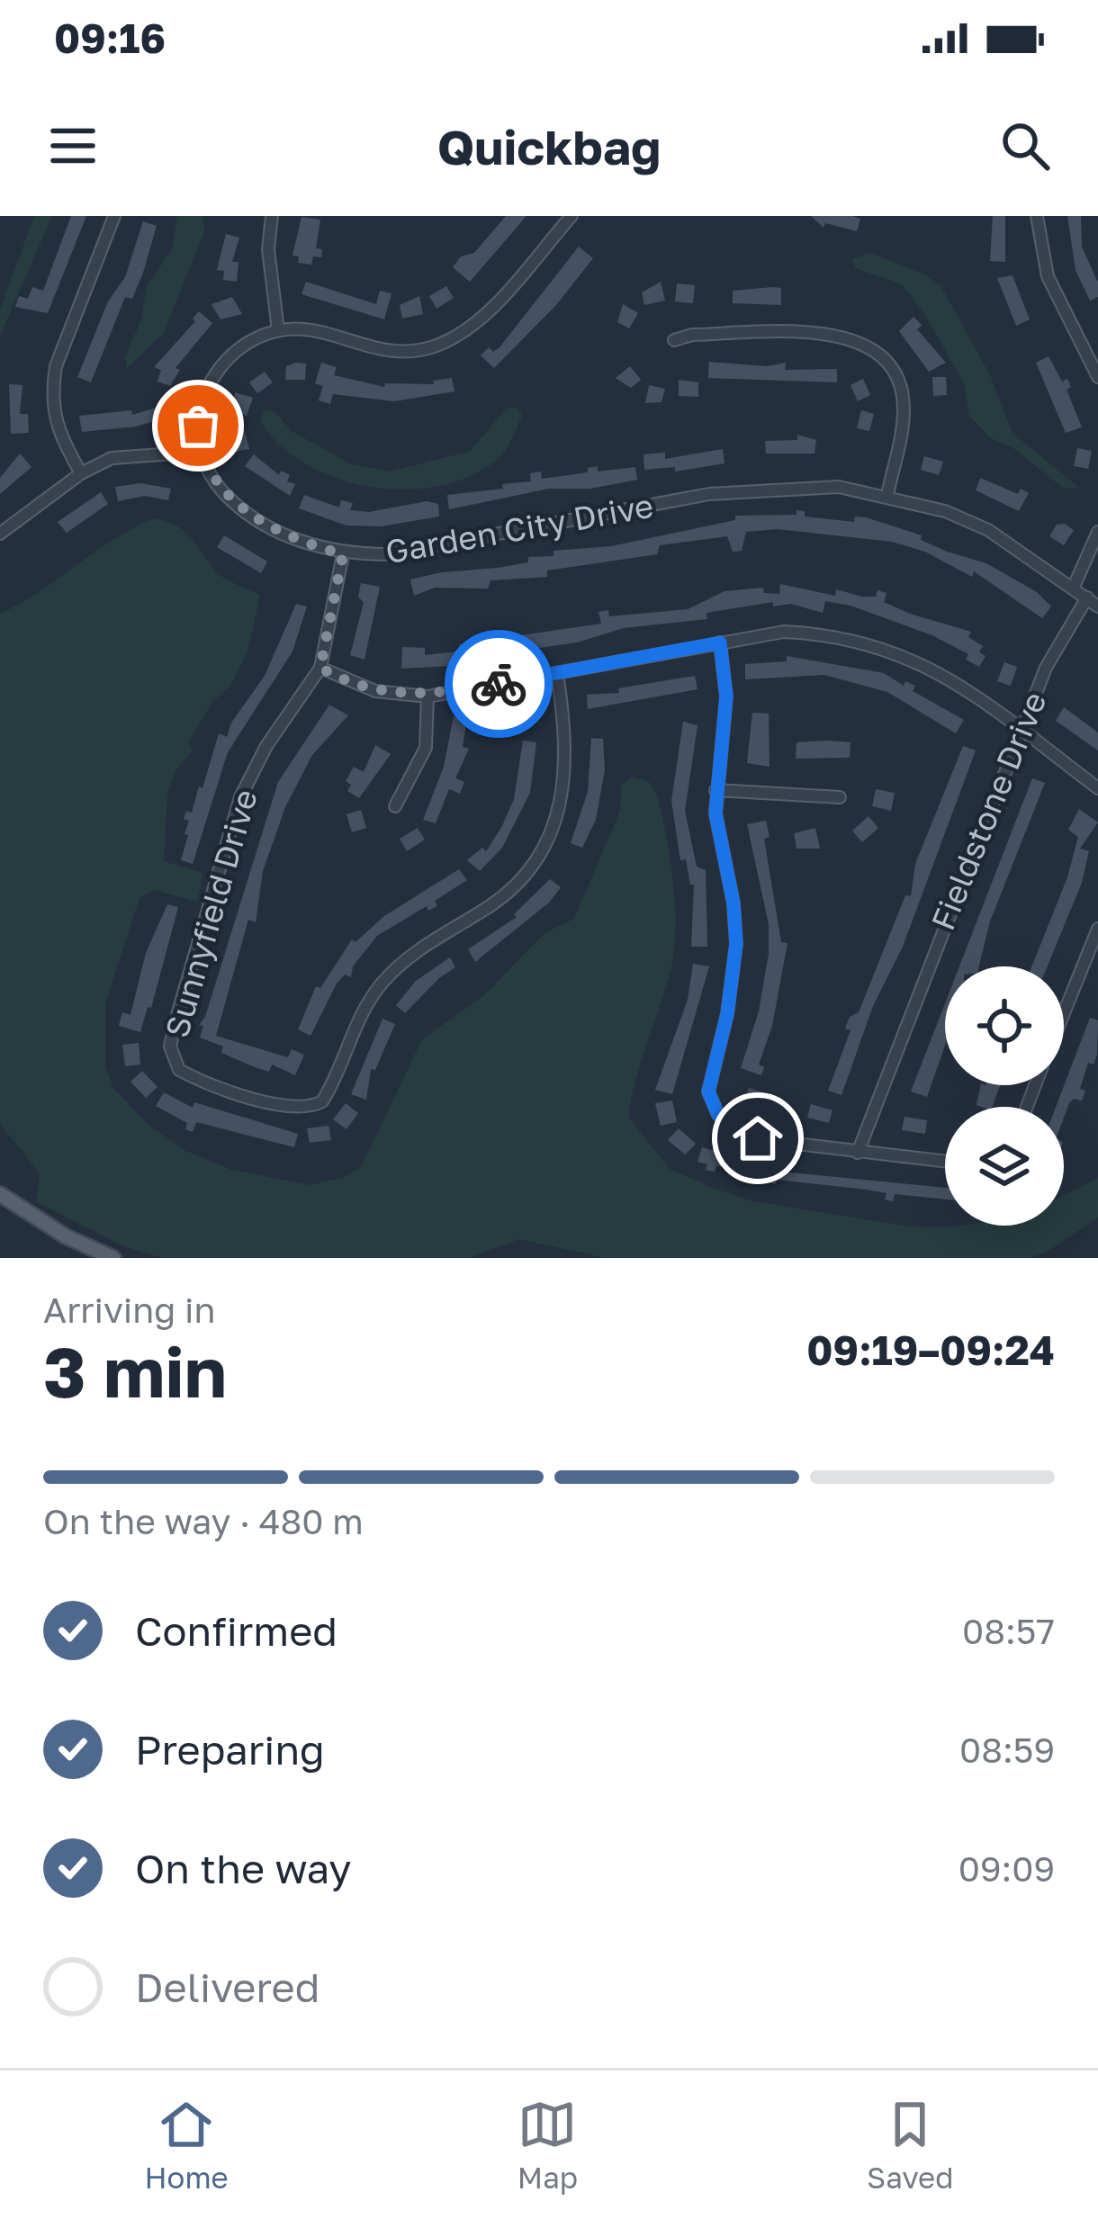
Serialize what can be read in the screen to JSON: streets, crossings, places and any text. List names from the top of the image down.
{
  "streets": {
    "street": ["Garden City Drive", "Fieldstone Drive", "Sunnyfield Drive"]
  },
  "crossings": [
    ["Garden City Drive", "Fieldstone Drive"],
    ["Garden City Drive", "Sunnyfield Drive"]
  ],
  "page": {
    "status": "09:16",
    "header": "Quickbag",
    "heading": ["3 min", "Arriving in", "09:19–09:24"],
    "bar": "On the way · 480 m",
    "list": [
      ["Confirmed", "08:57"],
      ["Preparing", "08:59"],
      ["On the way", "09:09"],
      "Delivered"
    ],
    "tabs": ["Home", "Map", "Saved"]
  }
}
